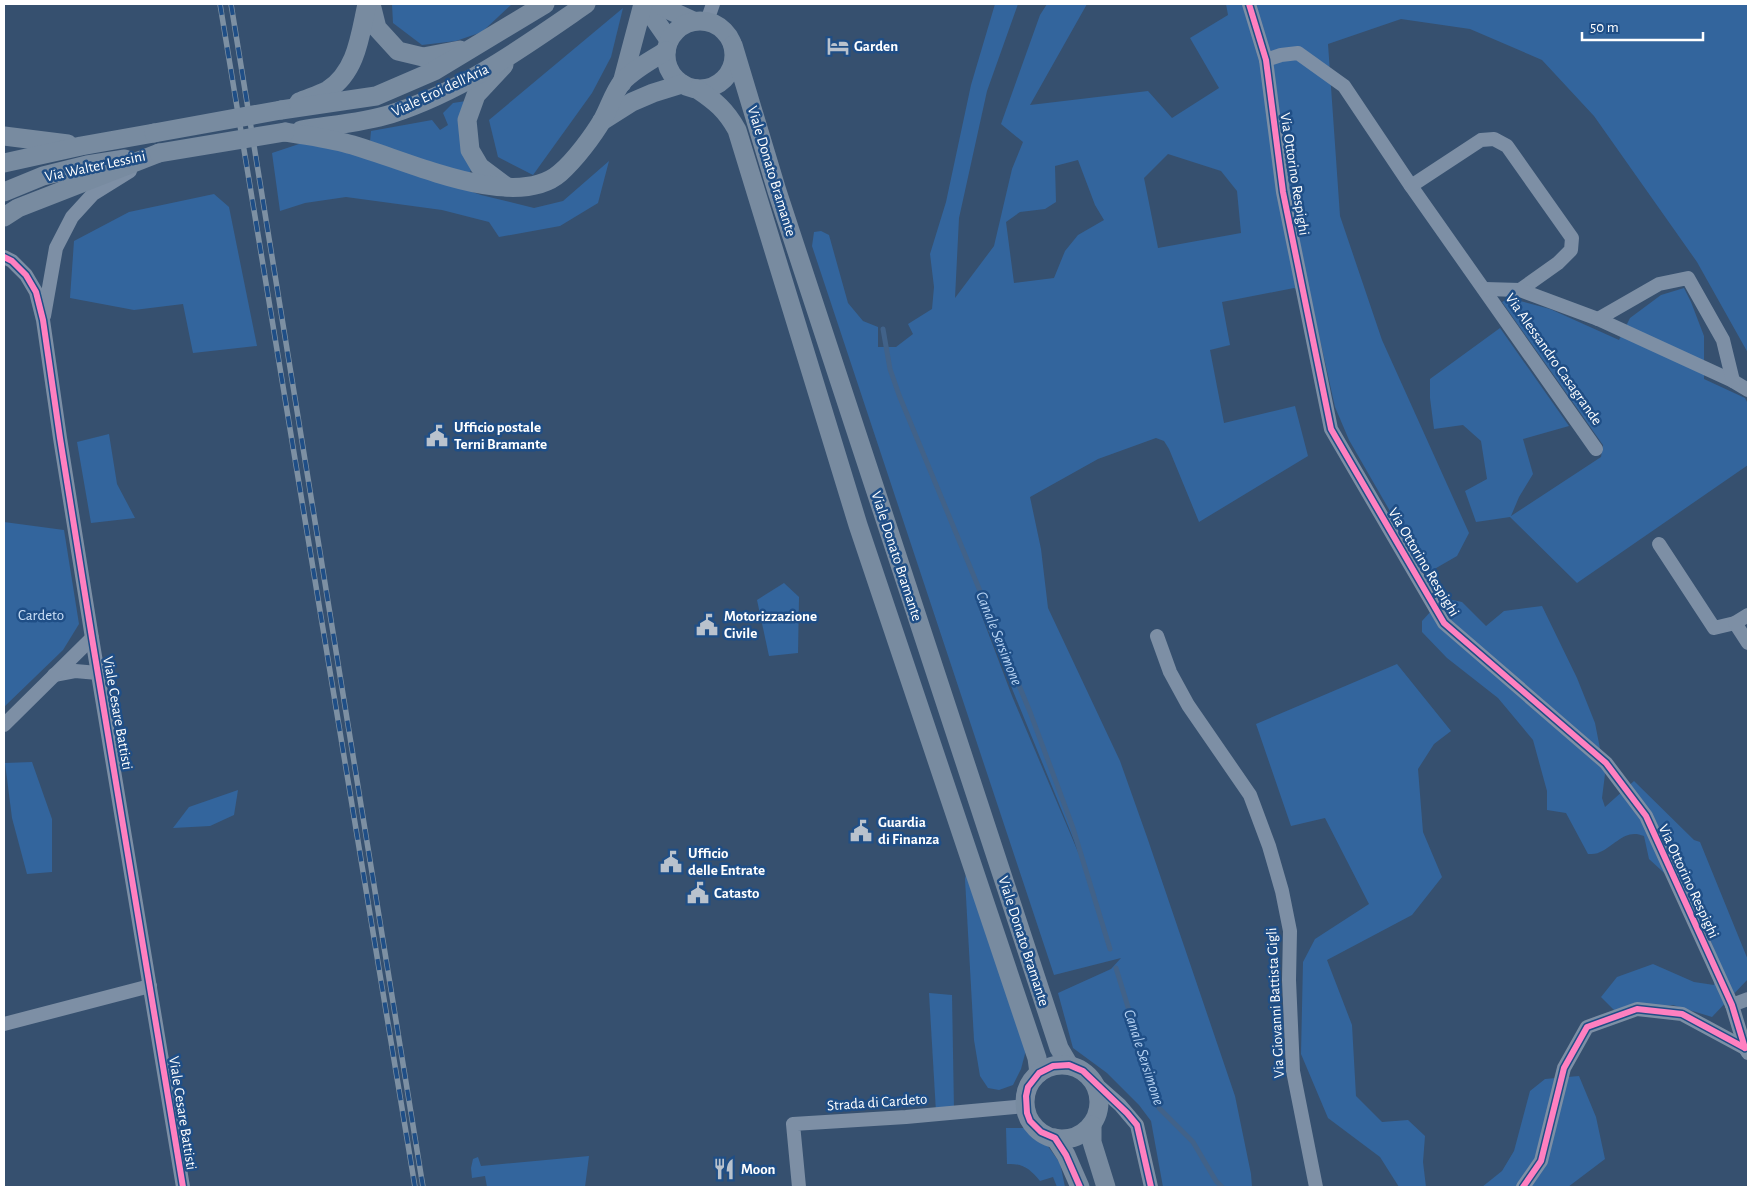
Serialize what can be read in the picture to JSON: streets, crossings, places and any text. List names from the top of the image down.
{
  "streets": {
    "main road": ["Viale Eroi dell'Aria", "Via Walter Lessini", "Viale Donato Bramante"],
    "street": [
      "Via Ottorino Respighi",
      "Via Alessandro Casagrande",
      "Viale Cesare Battisti",
      "Via Giovanni Battista Gigli",
      "Strada di Cardeto"
    ]
  },
  "crossings": [
    ["Viale Eroi dell'Aria", "Via Walter Lessini"],
    ["Viale Eroi dell'Aria", "Viale Donato Bramante"],
    ["Viale Eroi dell'Aria", "Viale Cesare Battisti"],
    ["Via Walter Lessini", "Viale Cesare Battisti"],
    ["Viale Donato Bramante", "Strada di Cardeto"],
    ["Via Ottorino Respighi", "Via Alessandro Casagrande"]
  ],
  "water": ["Canale Sersimone"],
  "parks": ["Cardeto"],
  "places": {
    "hotel": ["Garden"],
    "public building": [
      "Ufficio postale Terni Bramante",
      "Motorizzazione Civile",
      "Guardia di Finanza",
      "Ufficio delle Entrate",
      "Catasto"
    ],
    "restaurant": ["Moon"]
  },
  "scale_bar": "50 m"
}
